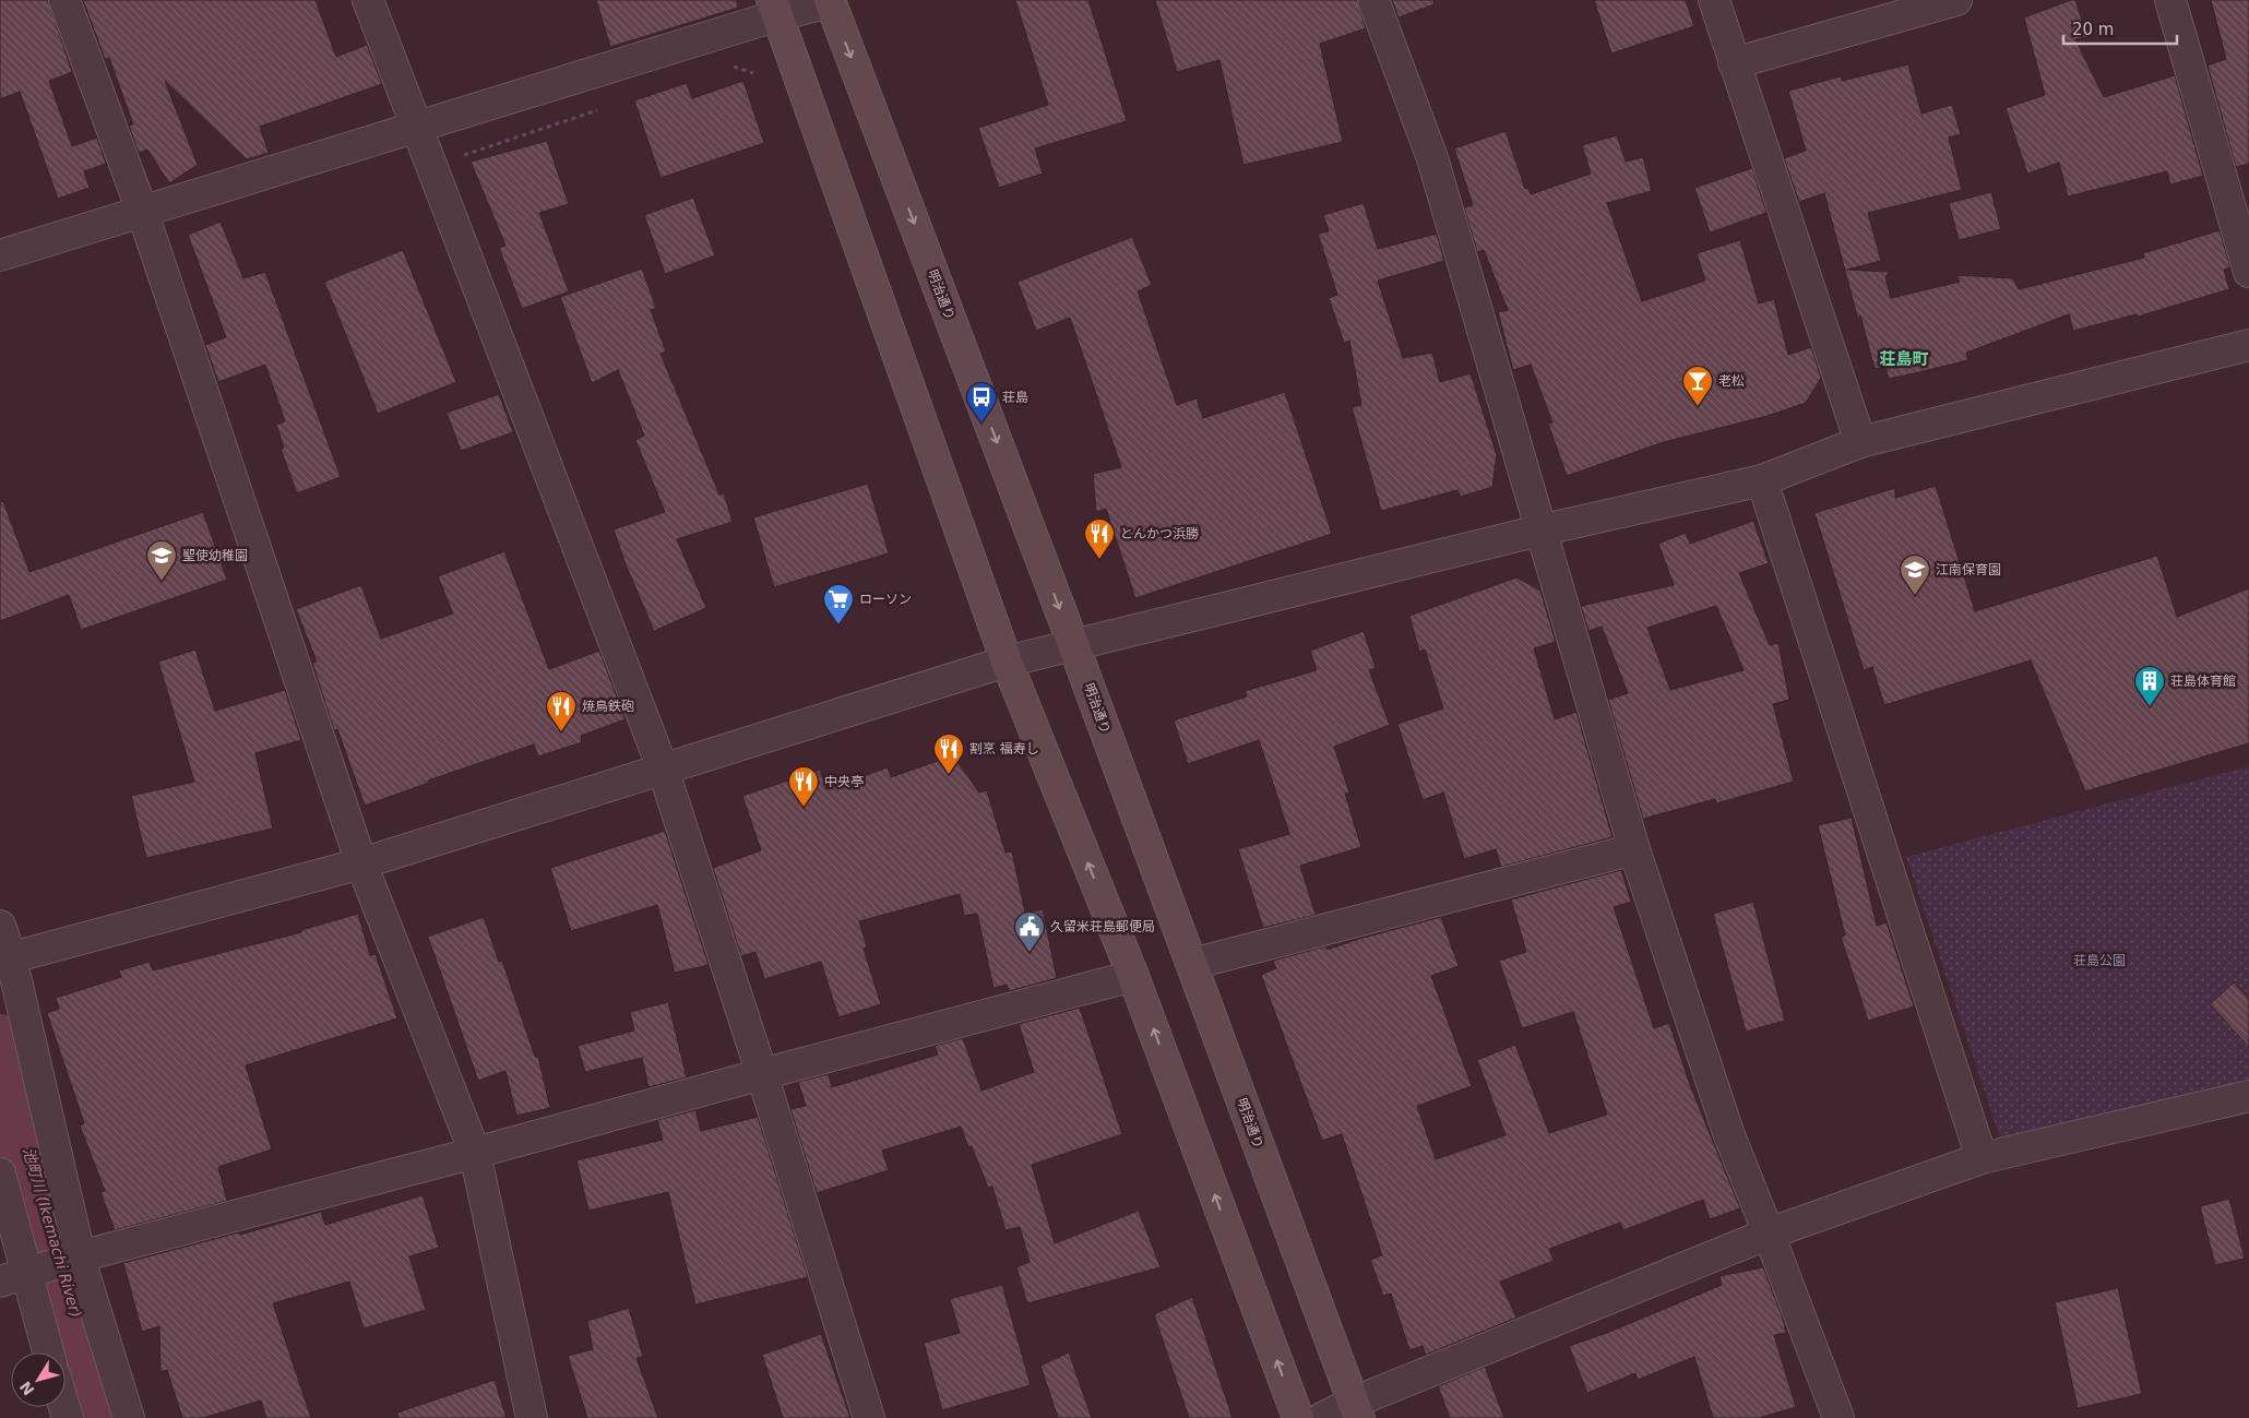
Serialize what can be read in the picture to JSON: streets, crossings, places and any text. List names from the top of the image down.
{
  "streets": {
    "main road": ["明治通り"]
  },
  "districts": ["荘島町"],
  "water": ["池町川 (Ikemachi River)"],
  "parks": ["荘島公園"],
  "places": {
    "bar": ["老松"],
    "bus stop": ["荘島"],
    "restaurant": [
      "とんかつ浜勝",
      "焼鳥鉄砲",
      "割烹 福寿し",
      "中央亭"
    ],
    "school or university": ["聖使幼稚園", "江南保育園"],
    "supermarket": ["ローソン"],
    "building": ["荘島体育館"],
    "public building": ["久留米荘島郵便局"]
  },
  "scale_bar": "20 m",
  "north": "bottom left"
}
